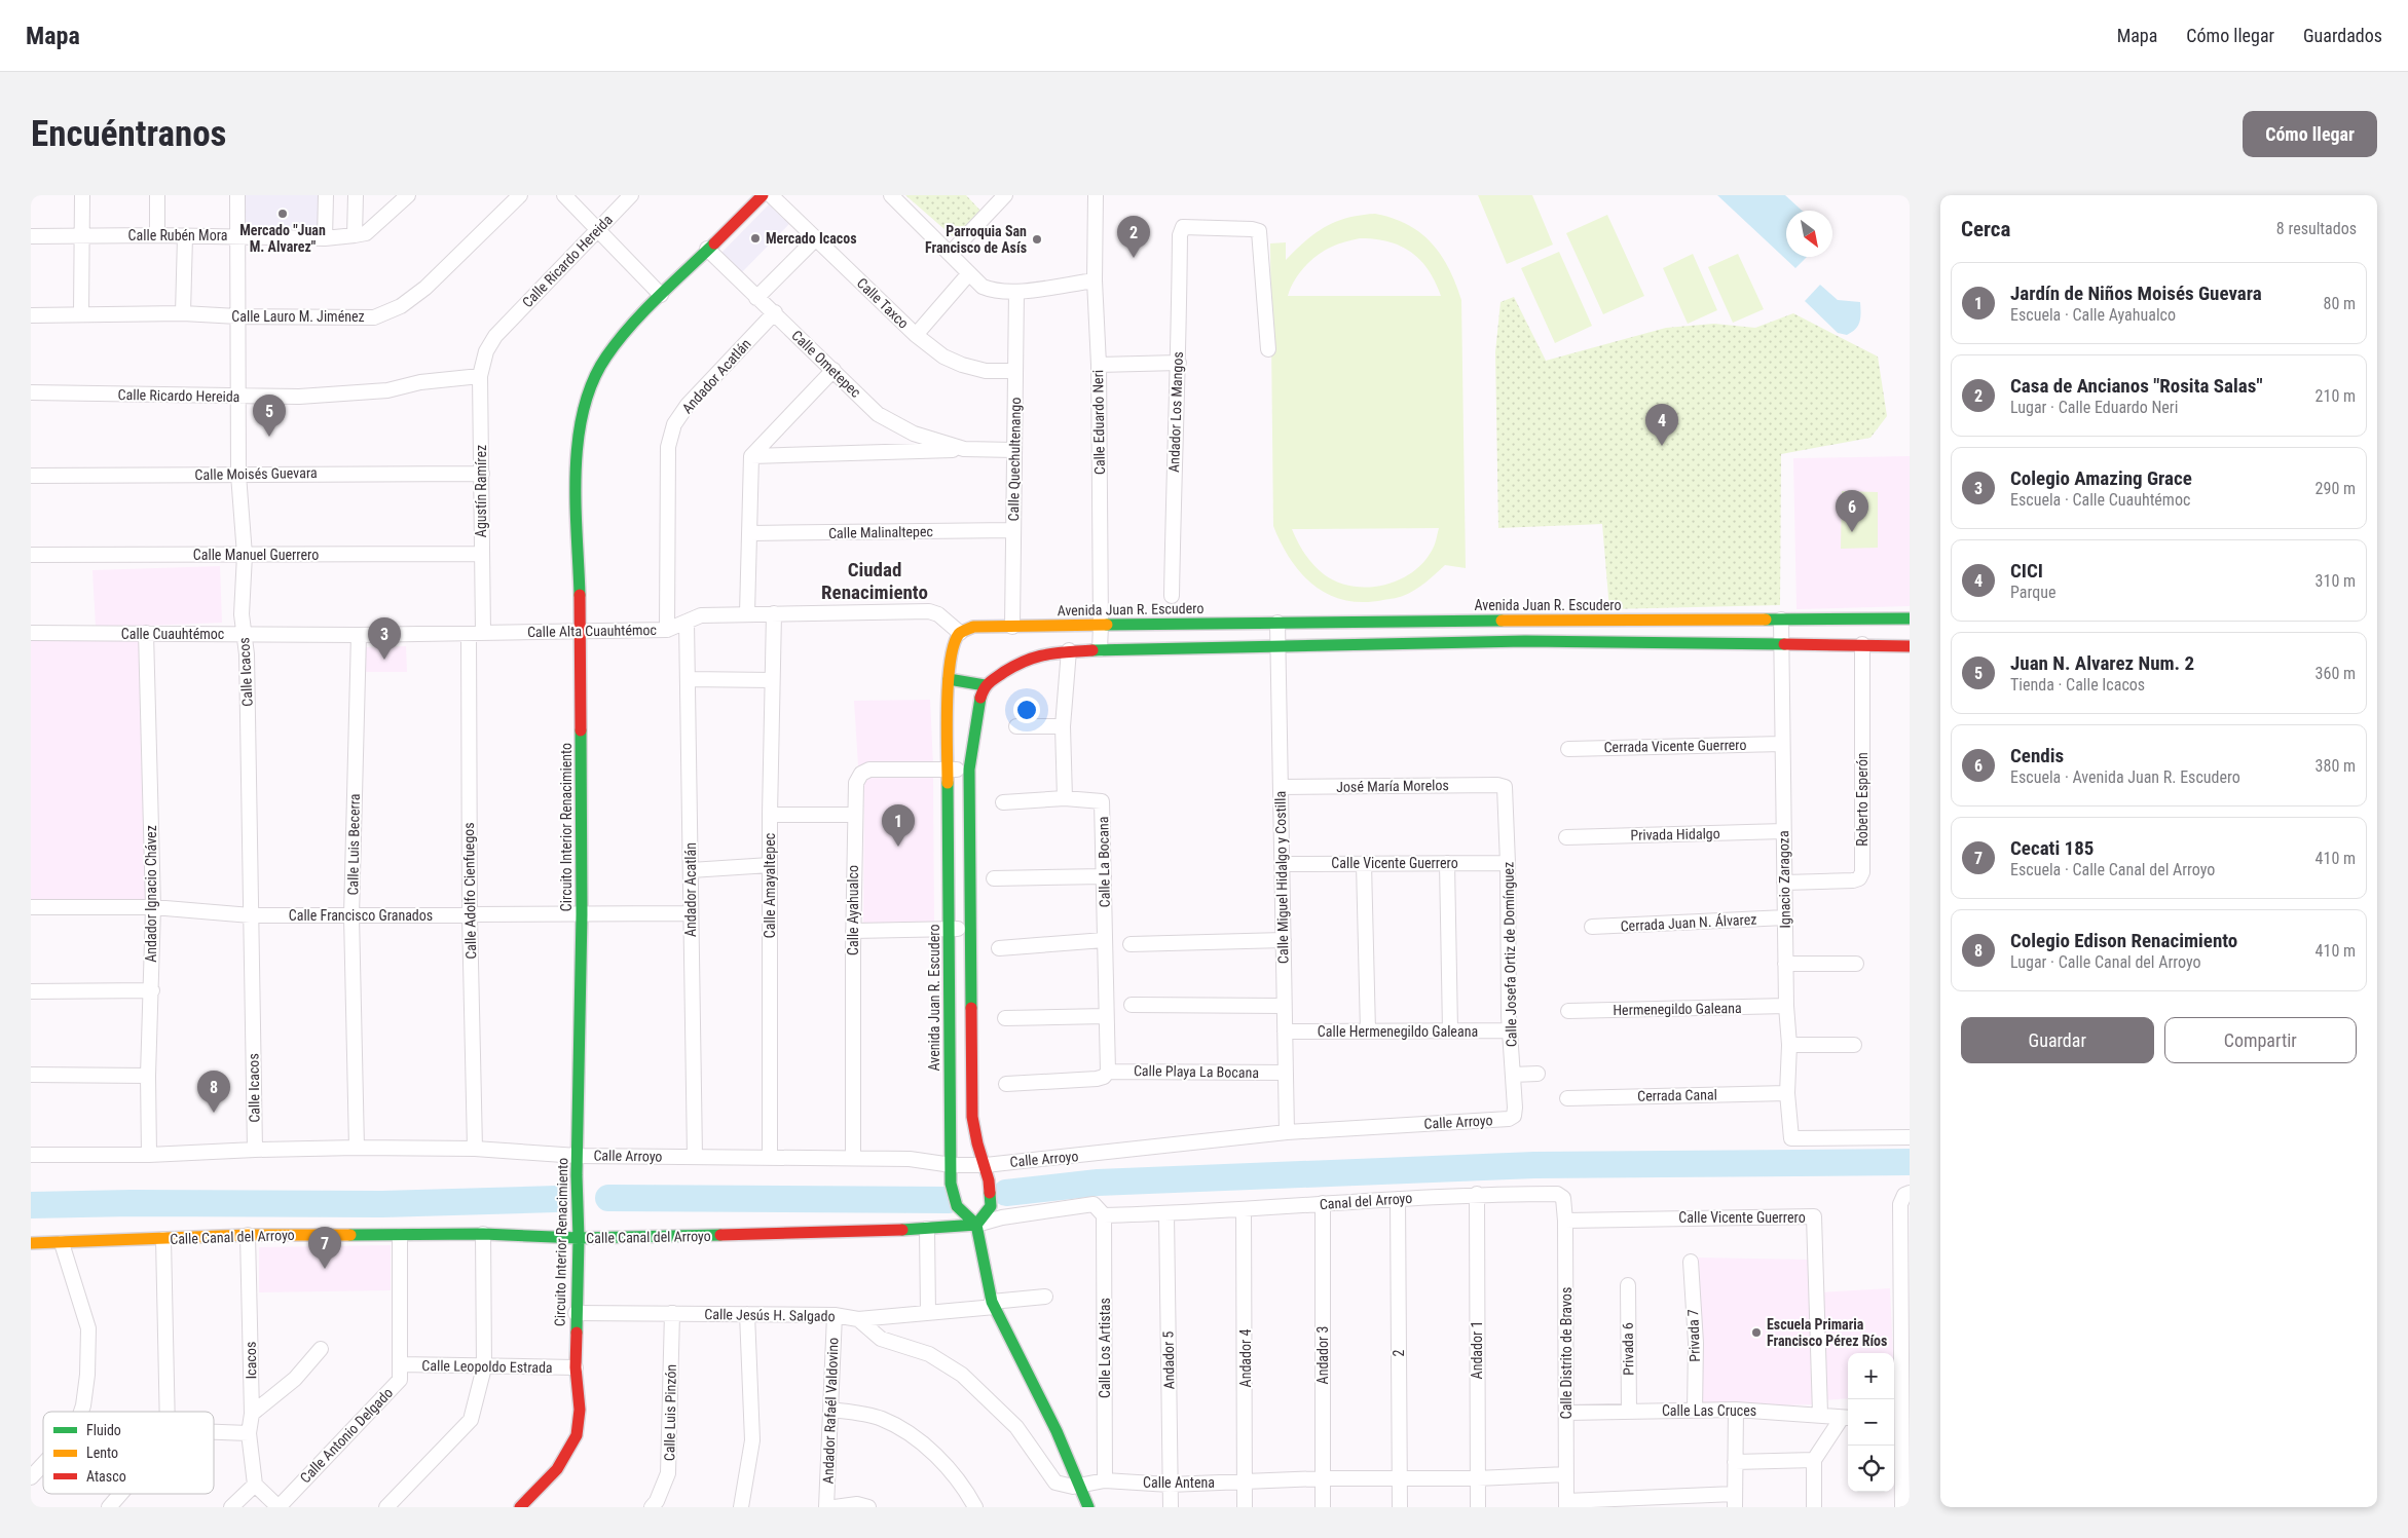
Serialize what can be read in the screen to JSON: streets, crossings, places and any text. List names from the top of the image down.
{
  "streets": {
    "main road": ["Avenida Juan R. Escudero", "Circuito Interior Renacimiento", "Calle Canal del Arroyo"],
    "street": [
      "Calle Rubén Mora",
      "Calle Ricardo Hereida",
      "Calle Taxco",
      "Calle Lauro M. Jiménez",
      "Calle Ometepec",
      "Andador Acatlán",
      "Andador Los Mangos",
      "Calle Eduardo Neri",
      "Calle Quechultenango",
      "Calle Moisés Guevara",
      "Agustín Ramírez",
      "Calle Malinaltepec",
      "Calle Manuel Guerrero",
      "Calle Alta Cuauhtémoc",
      "Calle Cuauhtémoc",
      "Calle Icacos",
      "Cerrada Vicente Guerrero",
      "José María Morelos",
      "Roberto Esperón",
      "Privada Hidalgo",
      "Calle Luis Becerra",
      "Calle La Bocana",
      "Calle Vicente Guerrero",
      "Calle Miguel Hidalgo y Costilla",
      "Ignacio Zaragoza",
      "Calle Amayaltepec",
      "Calle Adolfo Cienfuegos",
      "Andador Ignacio Chávez",
      "Calle Ayahualco",
      "Calle Francisco Granados",
      "Cerrada Juan N. Álvarez",
      "Calle Josefa Ortiz de Domínguez",
      "Hermenegildo Galeana",
      "Calle Hermenegildo Galeana",
      "Calle Playa La Bocana",
      "Cerrada Canal",
      "Calle Arroyo",
      "Canal del Arroyo",
      "Calle Jesús H. Salgado",
      "Privada 7",
      "Calle Los Artistas",
      "Privada 6",
      "Andador 1",
      "2",
      "Calle Distrito de Bravos",
      "Andador 3",
      "Andador 4",
      "Icacos",
      "Andador 5",
      "Calle Leopoldo Estrada",
      "Andador Rafaél Valdovino",
      "Calle Las Cruces",
      "Calle Luis Pinzón",
      "Calle Antonio Delgado",
      "Calle Antena"
    ]
  },
  "crossings": [
    ["Calle Rubén Mora", "Calle Icacos"],
    ["Calle Ricardo Hereida", "Agustín Ramírez"],
    ["Calle Ricardo Hereida", "Calle Icacos"],
    ["Calle Taxco", "Calle Quechultenango"],
    ["Calle Lauro M. Jiménez", "Calle Icacos"],
    ["Calle Ometepec", "Andador Acatlán"],
    ["Calle Ometepec", "Calle Quechultenango"],
    ["Calle Ometepec", "Circuito Interior Renacimiento"],
    ["Andador Acatlán", "Calle Alta Cuauhtémoc"],
    ["Andador Acatlán", "Calle Francisco Granados"],
    ["Andador Acatlán", "Calle Arroyo"],
    ["Calle Eduardo Neri", "Avenida Juan R. Escudero"],
    ["Calle Quechultenango", "Calle Malinaltepec"],
    ["Calle Quechultenango", "Avenida Juan R. Escudero"],
    ["Calle Moisés Guevara", "Agustín Ramírez"],
    ["Calle Moisés Guevara", "Calle Icacos"],
    ["Agustín Ramírez", "Calle Manuel Guerrero"],
    ["Agustín Ramírez", "Calle Alta Cuauhtémoc"],
    ["Agustín Ramírez", "Calle Cuauhtémoc"],
    ["Agustín Ramírez", "Calle Adolfo Cienfuegos"],
    ["Calle Manuel Guerrero", "Calle Icacos"],
    ["Avenida Juan R. Escudero", "Calle Alta Cuauhtémoc"],
    ["Avenida Juan R. Escudero", "Calle Miguel Hidalgo y Costilla"],
    ["Avenida Juan R. Escudero", "Ignacio Zaragoza"],
    ["Avenida Juan R. Escudero", "Calle Ayahualco"],
    ["Avenida Juan R. Escudero", "Calle Arroyo"],
    ["Avenida Juan R. Escudero", "Calle Canal del Arroyo"],
    ["Calle Alta Cuauhtémoc", "Calle Cuauhtémoc"],
    ["Calle Alta Cuauhtémoc", "Circuito Interior Renacimiento"],
    ["Calle Alta Cuauhtémoc", "Calle Amayaltepec"],
    ["Calle Alta Cuauhtémoc", "Calle Adolfo Cienfuegos"],
    ["Calle Cuauhtémoc", "Calle Icacos"],
    ["Calle Cuauhtémoc", "Calle Luis Becerra"],
    ["Calle Cuauhtémoc", "Calle Adolfo Cienfuegos"],
    ["Calle Cuauhtémoc", "Andador Ignacio Chávez"],
    ["Calle Icacos", "Calle Francisco Granados"],
    ["Cerrada Vicente Guerrero", "Ignacio Zaragoza"],
    ["José María Morelos", "Calle Miguel Hidalgo y Costilla"],
    ["José María Morelos", "Calle Josefa Ortiz de Domínguez"],
    ["Roberto Esperón", "Ignacio Zaragoza"],
    ["Circuito Interior Renacimiento", "Calle Francisco Granados"],
    ["Circuito Interior Renacimiento", "Calle Arroyo"],
    ["Circuito Interior Renacimiento", "Calle Canal del Arroyo"],
    ["Circuito Interior Renacimiento", "Calle Jesús H. Salgado"],
    ["Circuito Interior Renacimiento", "Calle Leopoldo Estrada"],
    ["Privada Hidalgo", "Ignacio Zaragoza"],
    ["Calle Luis Becerra", "Calle Francisco Granados"],
    ["Calle La Bocana", "Calle Playa La Bocana"],
    ["Calle Vicente Guerrero", "Calle Miguel Hidalgo y Costilla"],
    ["Calle Vicente Guerrero", "Calle Josefa Ortiz de Domínguez"],
    ["Calle Vicente Guerrero", "Calle Distrito de Bravos"],
    ["Calle Vicente Guerrero", "Calle Las Cruces"],
    ["Calle Miguel Hidalgo y Costilla", "Calle Hermenegildo Galeana"],
    ["Calle Miguel Hidalgo y Costilla", "Calle Playa La Bocana"],
    ["Calle Miguel Hidalgo y Costilla", "Calle Arroyo"],
    ["Ignacio Zaragoza", "Cerrada Juan N. Álvarez"],
    ["Ignacio Zaragoza", "Hermenegildo Galeana"],
    ["Ignacio Zaragoza", "Cerrada Canal"],
    ["Calle Amayaltepec", "Calle Arroyo"],
    ["Calle Adolfo Cienfuegos", "Calle Francisco Granados"],
    ["Andador Ignacio Chávez", "Calle Francisco Granados"],
    ["Calle Ayahualco", "Calle Arroyo"],
    ["Calle Josefa Ortiz de Domínguez", "Calle Hermenegildo Galeana"],
    ["Calle Josefa Ortiz de Domínguez", "Calle Arroyo"],
    ["Canal del Arroyo", "Calle Canal del Arroyo"],
    ["Canal del Arroyo", "Andador 1"],
    ["Canal del Arroyo", "2"],
    ["Canal del Arroyo", "Calle Distrito de Bravos"],
    ["Canal del Arroyo", "Andador 3"],
    ["Canal del Arroyo", "Andador 4"],
    ["Canal del Arroyo", "Andador 5"],
    ["Calle Canal del Arroyo", "Calle Los Artistas"],
    ["Calle Canal del Arroyo", "Icacos"],
    ["Calle Canal del Arroyo", "Andador 5"],
    ["Calle Canal del Arroyo", "Calle Antonio Delgado"],
    ["Calle Jesús H. Salgado", "Andador Rafaél Valdovino"],
    ["Calle Jesús H. Salgado", "Calle Luis Pinzón"],
    ["Privada 7", "Calle Las Cruces"],
    ["Calle Los Artistas", "Calle Antena"],
    ["Privada 6", "Calle Las Cruces"],
    ["Andador 1", "Calle Antena"],
    ["2", "Calle Antena"],
    ["Calle Distrito de Bravos", "Calle Las Cruces"],
    ["Calle Distrito de Bravos", "Calle Antena"],
    ["Andador 3", "Calle Antena"],
    ["Andador 4", "Calle Antena"],
    ["Andador 5", "Calle Antena"],
    ["Calle Leopoldo Estrada", "Calle Antonio Delgado"]
  ],
  "districts": ["Ciudad Renacimiento"],
  "places": [
    "Mercado \"Juan M. Alvarez\"",
    "Mercado Icacos",
    "Parroquia San Francisco de Asís",
    "Escuela Primaria Francisco Pérez Ríos"
  ],
  "legend": ["Fluido", "Lento", "Atasco"],
  "north": "bottom right",
  "page": {
    "header": "Mapa",
    "nav": ["Mapa", "Cómo llegar", "Guardados"],
    "buttons": [
      "Cómo llegar",
      ["Guardar", "Compartir"]
    ],
    "title": "Encuéntranos",
    "heading": ["Cerca", "8 resultados"],
    "pins": [
      "2",
      "5",
      "4",
      "6",
      "3",
      "1",
      "8",
      "7"
    ],
    "list": [
      {
        "mark": "1",
        "name": "Jardín de Niños Moisés Guevara",
        "note": "Escuela · Calle Ayahualco",
        "value": "80 m"
      },
      {
        "mark": "2",
        "name": "Casa de Ancianos \"Rosita Salas\"",
        "note": "Lugar · Calle Eduardo Neri",
        "value": "210 m"
      },
      {
        "mark": "3",
        "name": "Colegio Amazing Grace",
        "note": "Escuela · Calle Cuauhtémoc",
        "value": "290 m"
      },
      {
        "mark": "4",
        "name": "CICI",
        "note": "Parque",
        "value": "310 m"
      },
      {
        "mark": "5",
        "name": "Juan N. Alvarez Num. 2",
        "note": "Tienda · Calle Icacos",
        "value": "360 m"
      },
      {
        "mark": "6",
        "name": "Cendis",
        "note": "Escuela · Avenida Juan R. Escudero",
        "value": "380 m"
      },
      {
        "mark": "7",
        "name": "Cecati 185",
        "note": "Escuela · Calle Canal del Arroyo",
        "value": "410 m"
      },
      {
        "mark": "8",
        "name": "Colegio Edison Renacimiento",
        "note": "Lugar · Calle Canal del Arroyo",
        "value": "410 m"
      }
    ],
    "map_buttons": ["+", "−"]
  }
}
